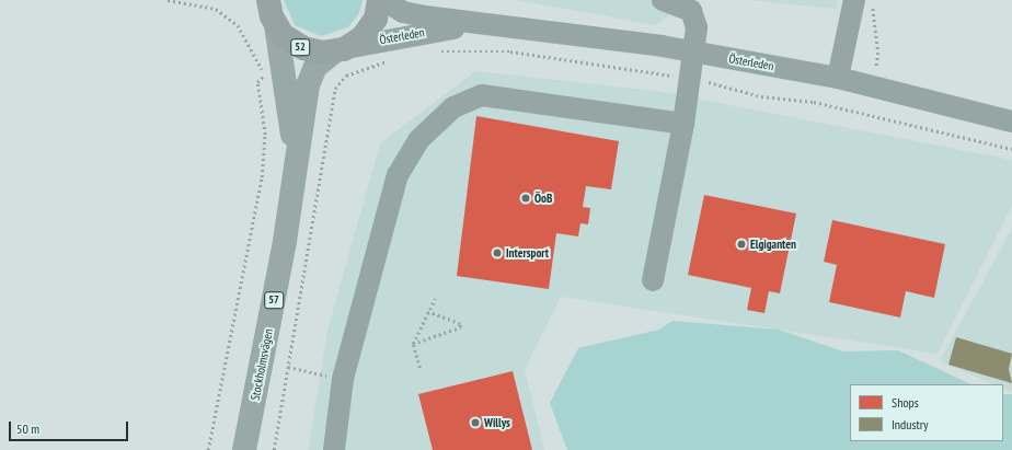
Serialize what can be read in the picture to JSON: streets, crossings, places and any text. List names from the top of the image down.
{
  "streets": {
    "highway": ["52"],
    "main road": ["57", "Stockholmsvägen"],
    "street": ["Österleden"]
  },
  "crossings": [
    ["Österleden", "52"],
    ["Österleden", "Stockholmsvägen"],
    ["52", "Stockholmsvägen"]
  ],
  "places": [
    "ÖoB",
    "Elgiganten",
    "Intersport",
    "Willys"
  ],
  "legend": ["Shops", "Industry"],
  "scale_bar": "50 m"
}
